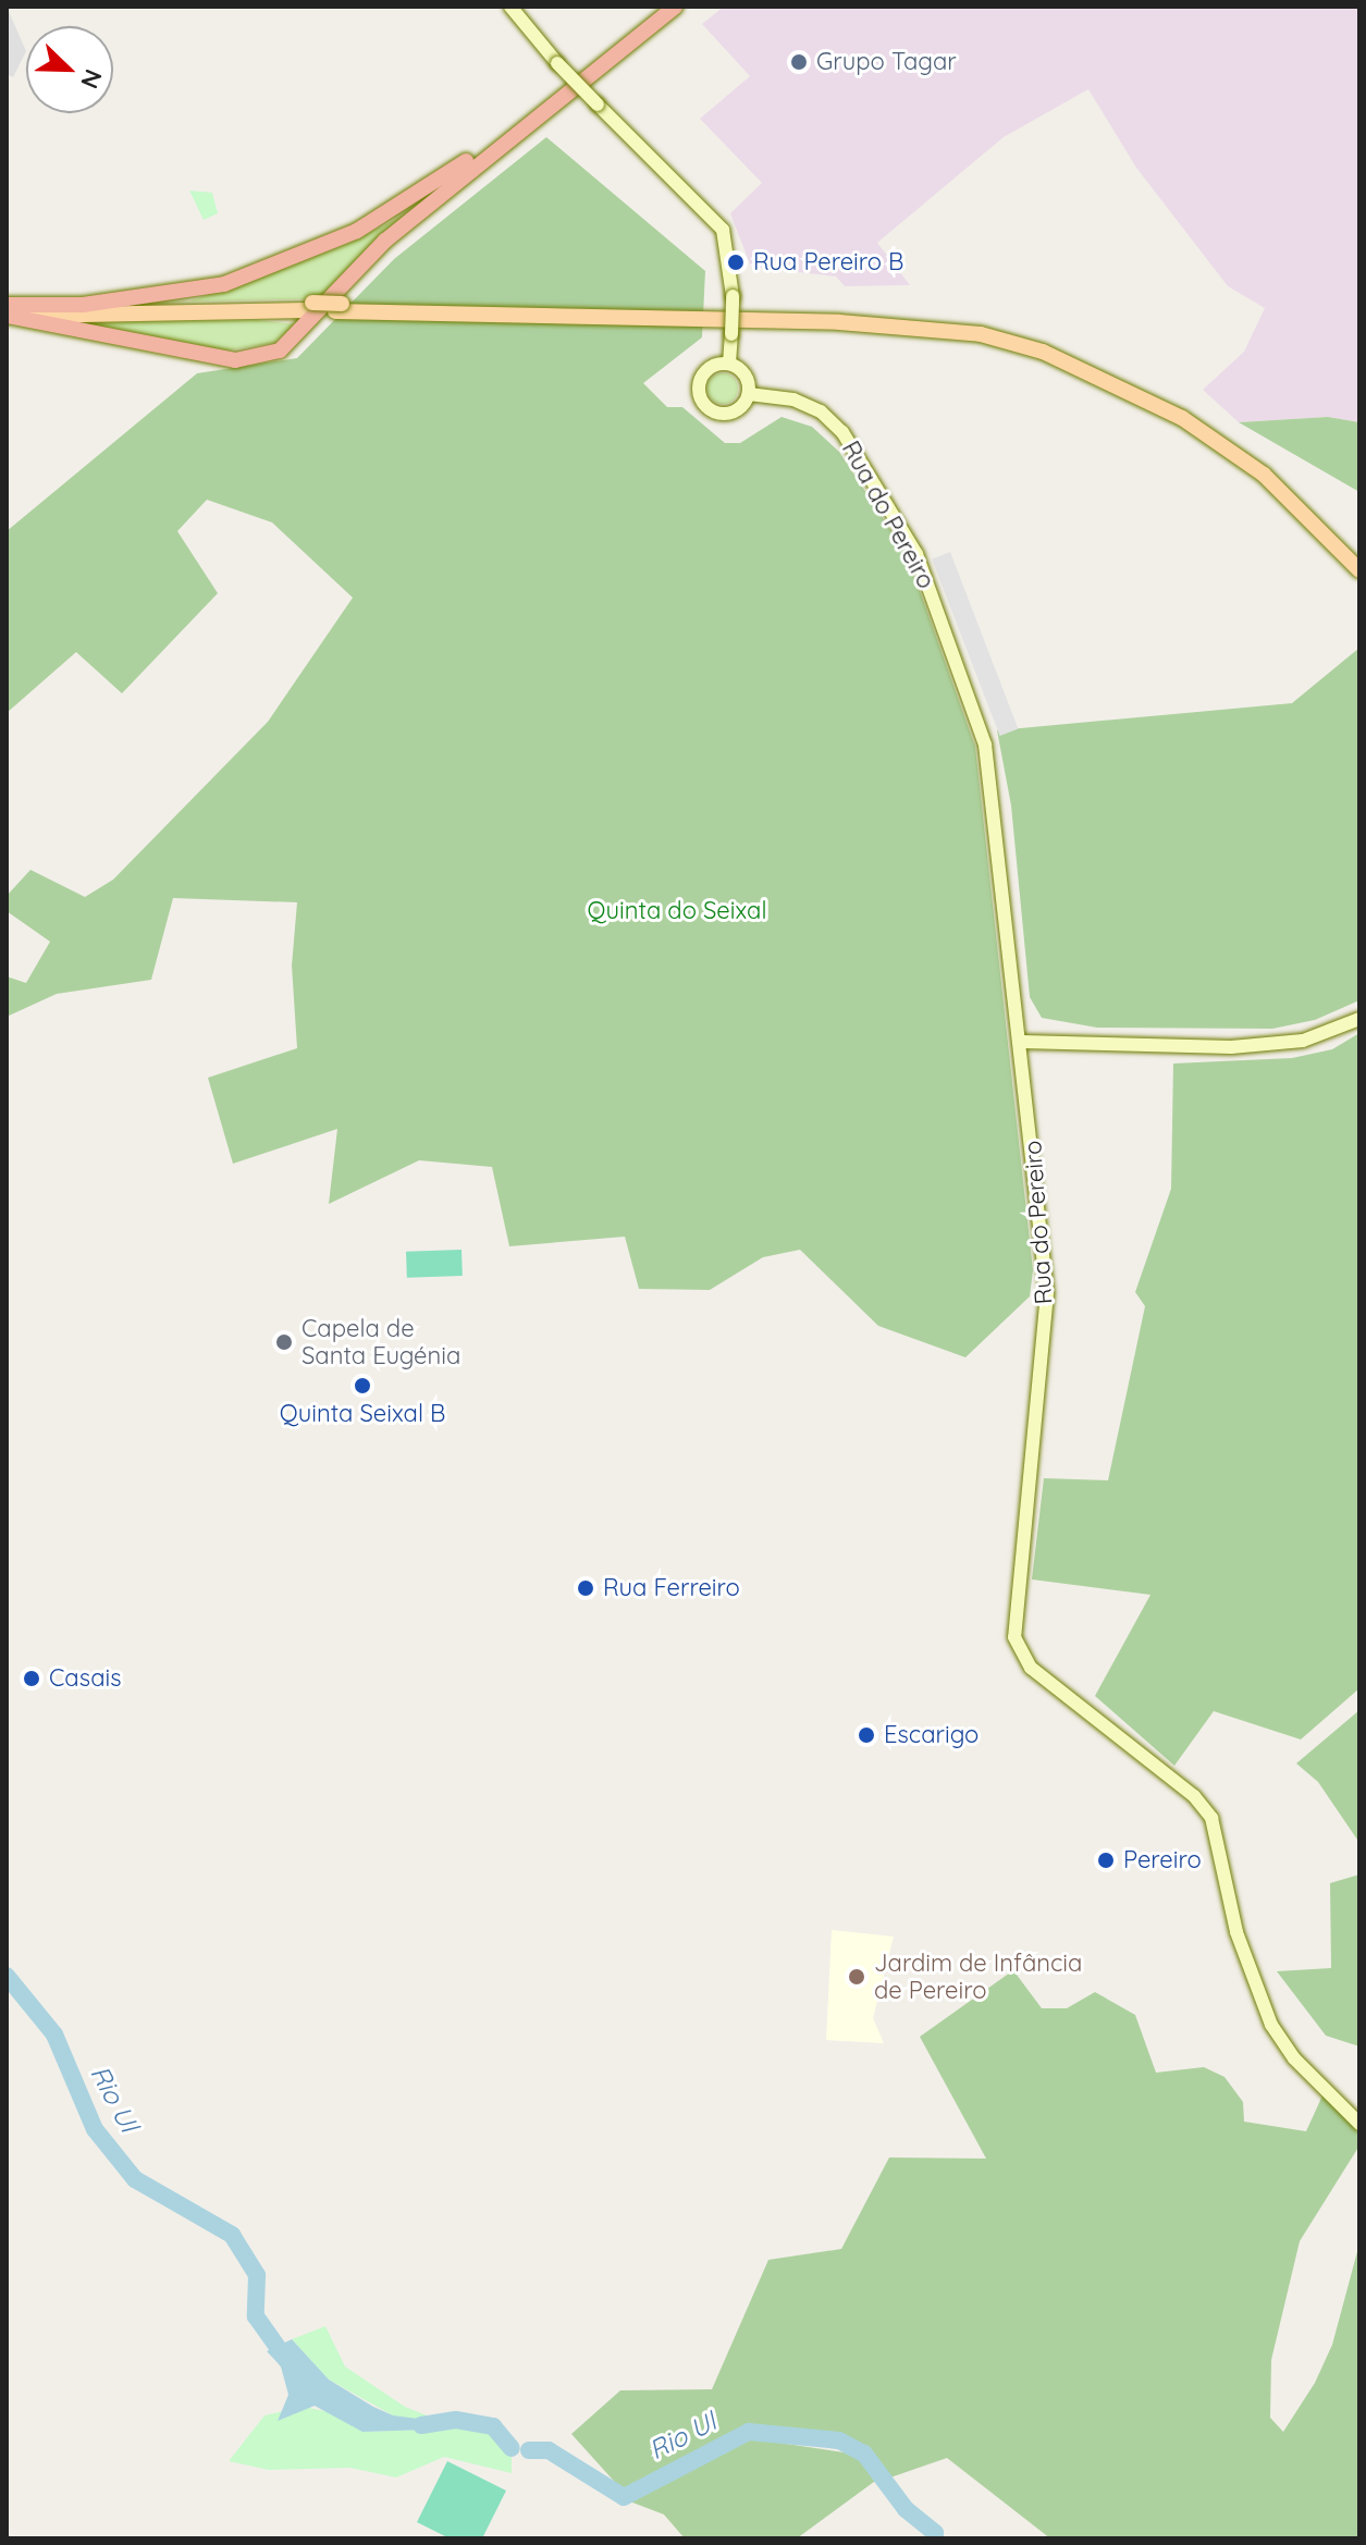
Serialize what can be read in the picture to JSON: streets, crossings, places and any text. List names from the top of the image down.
{
  "streets": {
    "main road": ["Rua do Pereiro"]
  },
  "water": ["Rio Ul"],
  "parks": ["Quinta do Seixal"],
  "places": [
    "Grupo Tagar",
    "Rua Pereiro B",
    "Capela de Santa Eugénia",
    "Quinta Seixal B",
    "Rua Ferreiro",
    "Casais",
    "Escarigo",
    "Pereiro",
    "Jardim de Infância de Pereiro"
  ],
  "north": "bottom right"
}
